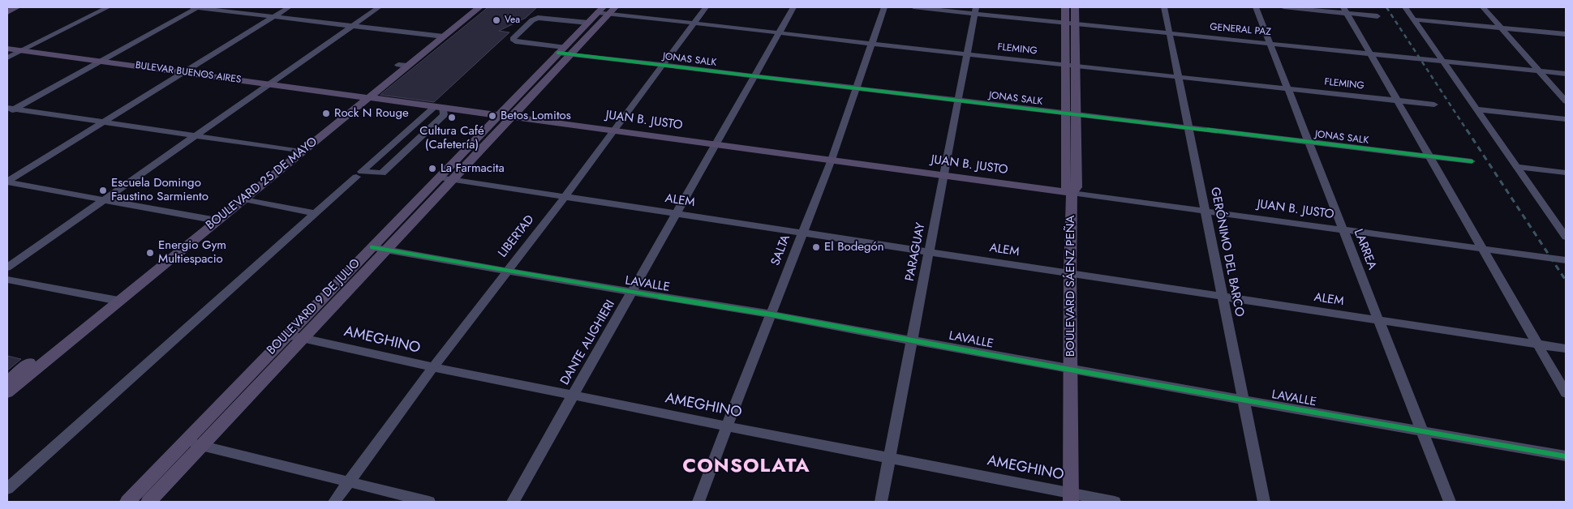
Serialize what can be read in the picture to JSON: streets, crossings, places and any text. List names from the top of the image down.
{
  "streets": {
    "main road": [
      "BULEVAR BUENOS AIRES",
      "JUAN B. JUSTO",
      "BOULEVARD 25 DE MAYO",
      "BOULEVARD SÁENZ PEÑA",
      "BOULEVARD 9 DE JULIO"
    ],
    "street": [
      "GENERAL PAZ",
      "FLEMING",
      "JONAS SALK",
      "ALEM",
      "LIBERTAD",
      "LARREA",
      "SALTA",
      "PARAGUAY",
      "GERÓNIMO DEL BARCO",
      "LAVALLE",
      "AMEGHINO",
      "DANTE ALIGHIERI"
    ]
  },
  "crossings": [
    ["GENERAL PAZ", "LARREA"],
    ["GENERAL PAZ", "PARAGUAY"],
    ["GENERAL PAZ", "GERÓNIMO DEL BARCO"],
    ["GENERAL PAZ", "BOULEVARD SÁENZ PEÑA"],
    ["FLEMING", "LIBERTAD"],
    ["FLEMING", "LARREA"],
    ["FLEMING", "SALTA"],
    ["FLEMING", "PARAGUAY"],
    ["FLEMING", "GERÓNIMO DEL BARCO"],
    ["FLEMING", "BOULEVARD SÁENZ PEÑA"],
    ["FLEMING", "BOULEVARD 9 DE JULIO"],
    ["FLEMING", "DANTE ALIGHIERI"],
    ["JONAS SALK", "LIBERTAD"],
    ["JONAS SALK", "LARREA"],
    ["JONAS SALK", "SALTA"],
    ["JONAS SALK", "PARAGUAY"],
    ["JONAS SALK", "GERÓNIMO DEL BARCO"],
    ["JONAS SALK", "BOULEVARD SÁENZ PEÑA"],
    ["JONAS SALK", "BOULEVARD 9 DE JULIO"],
    ["JONAS SALK", "DANTE ALIGHIERI"],
    ["BULEVAR BUENOS AIRES", "JUAN B. JUSTO"],
    ["BULEVAR BUENOS AIRES", "BOULEVARD 25 DE MAYO"],
    ["JUAN B. JUSTO", "BOULEVARD 25 DE MAYO"],
    ["JUAN B. JUSTO", "LIBERTAD"],
    ["JUAN B. JUSTO", "LARREA"],
    ["JUAN B. JUSTO", "SALTA"],
    ["JUAN B. JUSTO", "PARAGUAY"],
    ["JUAN B. JUSTO", "GERÓNIMO DEL BARCO"],
    ["JUAN B. JUSTO", "BOULEVARD SÁENZ PEÑA"],
    ["JUAN B. JUSTO", "BOULEVARD 9 DE JULIO"],
    ["JUAN B. JUSTO", "DANTE ALIGHIERI"],
    ["ALEM", "LIBERTAD"],
    ["ALEM", "LARREA"],
    ["ALEM", "SALTA"],
    ["ALEM", "PARAGUAY"],
    ["ALEM", "GERÓNIMO DEL BARCO"],
    ["ALEM", "BOULEVARD SÁENZ PEÑA"],
    ["ALEM", "BOULEVARD 9 DE JULIO"],
    ["ALEM", "DANTE ALIGHIERI"],
    ["LIBERTAD", "LAVALLE"],
    ["LIBERTAD", "AMEGHINO"],
    ["LARREA", "LAVALLE"],
    ["SALTA", "LAVALLE"],
    ["SALTA", "AMEGHINO"],
    ["PARAGUAY", "LAVALLE"],
    ["PARAGUAY", "AMEGHINO"],
    ["GERÓNIMO DEL BARCO", "LAVALLE"],
    ["LAVALLE", "BOULEVARD SÁENZ PEÑA"],
    ["LAVALLE", "BOULEVARD 9 DE JULIO"],
    ["LAVALLE", "DANTE ALIGHIERI"],
    ["BOULEVARD SÁENZ PEÑA", "AMEGHINO"],
    ["BOULEVARD 9 DE JULIO", "AMEGHINO"],
    ["AMEGHINO", "DANTE ALIGHIERI"]
  ],
  "districts": ["CONSOLATA"],
  "places": [
    "Vea",
    "Rock N Rouge",
    "Betos Lomitos",
    "Cultura Café (Cafetería)",
    "La Farmacita",
    "Escuela Domingo Faustino Sarmiento",
    "El Bodegón",
    "Energio Gym Multiespacio"
  ]
}
